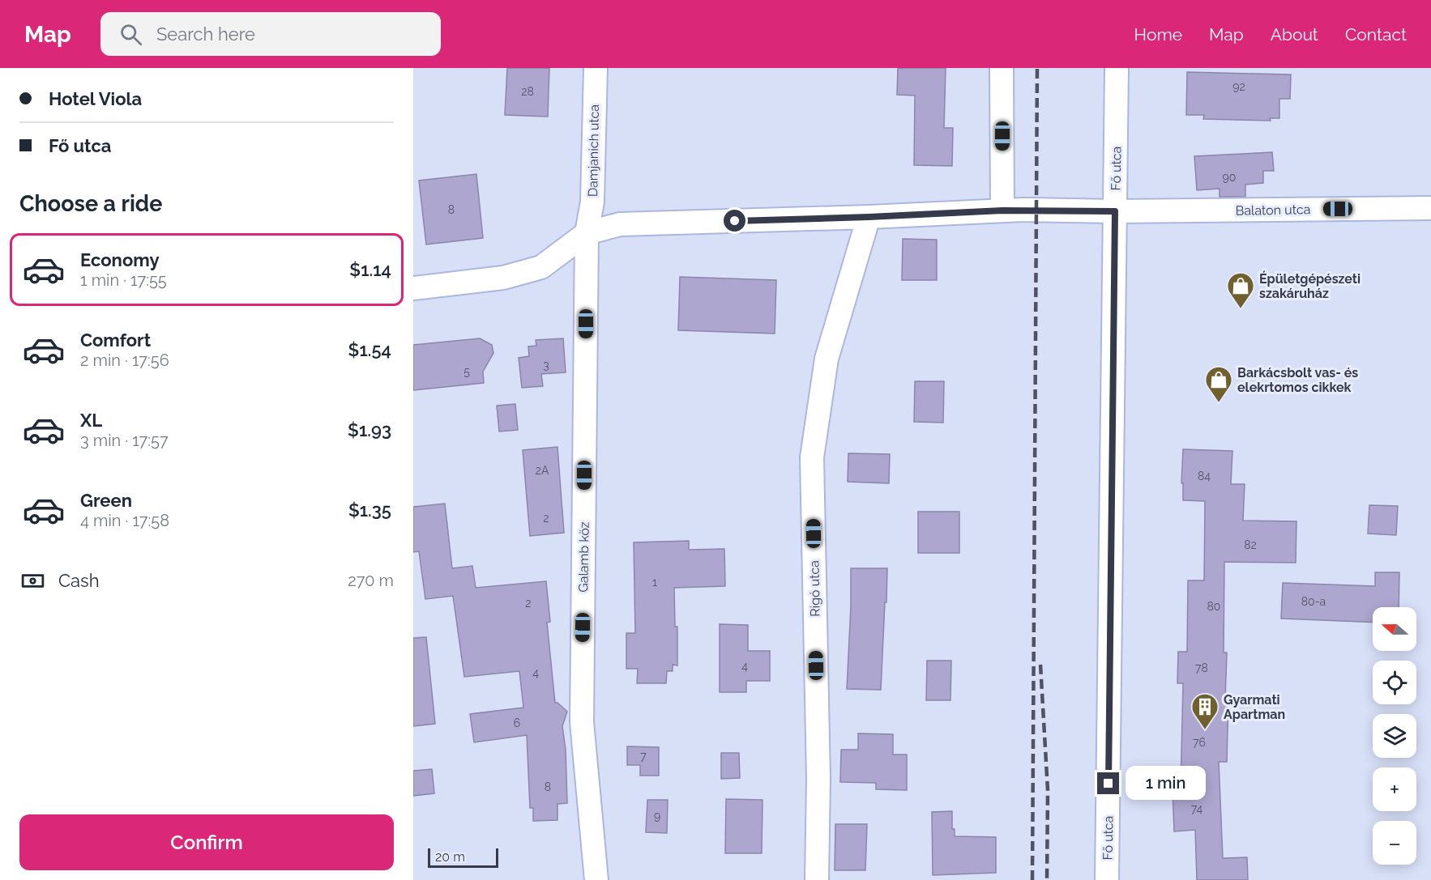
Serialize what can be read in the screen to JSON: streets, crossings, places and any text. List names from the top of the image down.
{
  "streets": {
    "street": [
      "Damjanich utca",
      "Fő utca",
      "Balaton utca",
      "Galamb köz",
      "Rigó utca"
    ]
  },
  "crossings": [
    ["Damjanich utca", "Balaton utca"],
    ["Damjanich utca", "Galamb köz"],
    ["Fő utca", "Balaton utca"],
    ["Balaton utca", "Galamb köz"],
    ["Balaton utca", "Rigó utca"]
  ],
  "places": {
    "shop": ["Épületgépészeti szakáruház", "Barkácsbolt vas- és elekrtomos cikkek"],
    "building": ["Gyarmati Apartman"]
  },
  "house_numbers": [
    "92",
    "28",
    "90",
    "8",
    "3",
    "5",
    "2A",
    "84",
    "2",
    "82",
    "1",
    "80-a",
    "2",
    "80",
    "4",
    "78",
    "4",
    "6",
    "76",
    "7",
    "8",
    "74",
    "9"
  ],
  "scale_bar": "20 m",
  "north": "left",
  "page": {
    "header": "Map",
    "search": "Search here",
    "nav": [
      "Home",
      "Map",
      "About",
      "Contact"
    ],
    "banner": ["Hotel Viola", "Fő utca"],
    "heading": "Choose a ride",
    "list": [
      {
        "name": "Economy",
        "note": "1 min · 17:55",
        "value": "$1.14"
      },
      {
        "name": "Comfort",
        "note": "2 min · 17:56",
        "value": "$1.54"
      },
      {
        "name": "XL",
        "note": "3 min · 17:57",
        "value": "$1.93"
      },
      {
        "name": "Green",
        "note": "4 min · 17:58",
        "value": "$1.35"
      }
    ],
    "pay": ["Cash", "270 m"],
    "map_buttons": ["+", "−"],
    "bubble": "1 min",
    "buttons": "Confirm",
    "scale": "20 m"
  }
}
